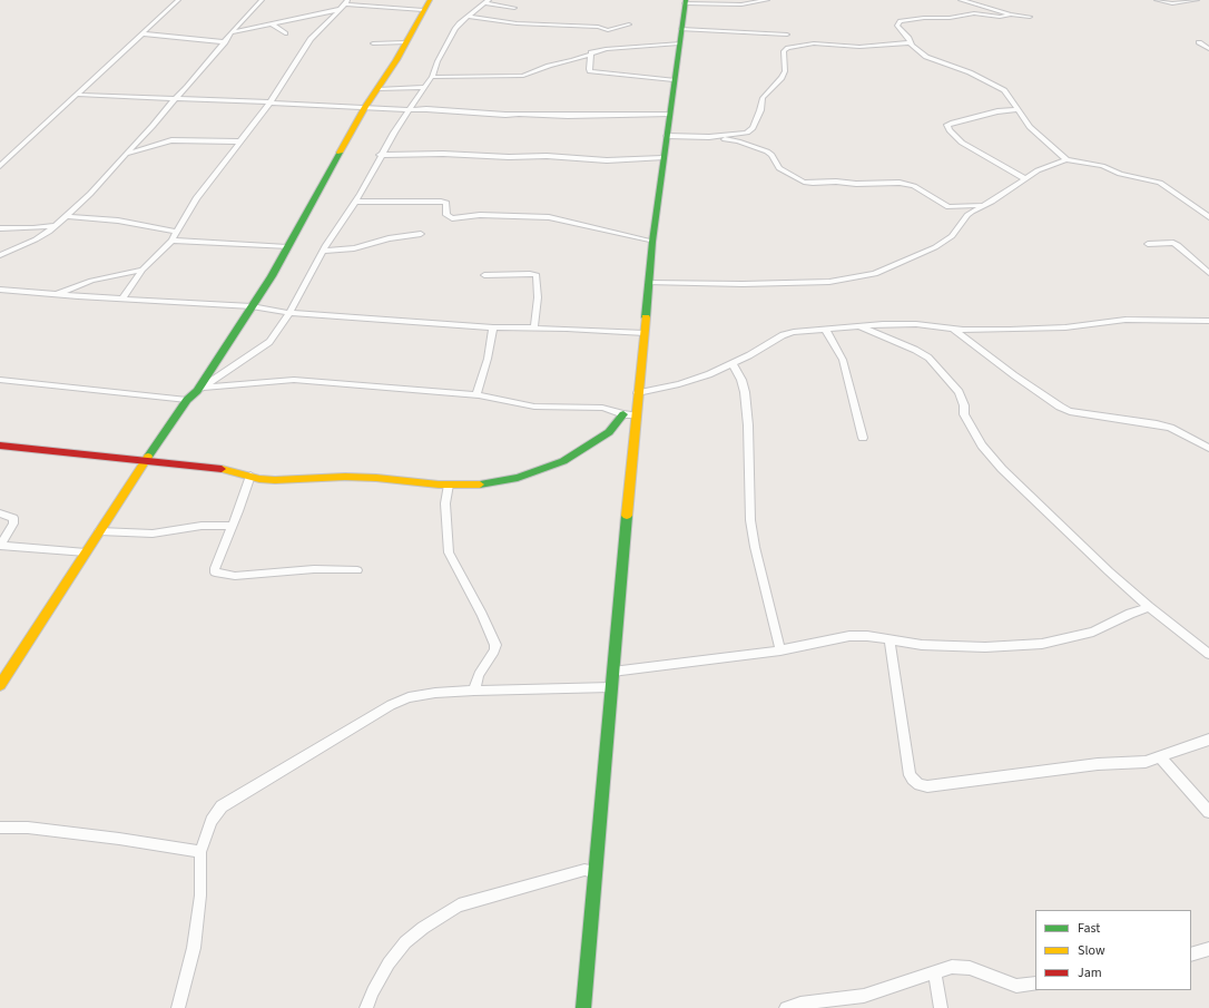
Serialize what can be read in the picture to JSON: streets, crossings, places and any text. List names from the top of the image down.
{
  "legend": ["Fast", "Slow", "Jam"]
}
